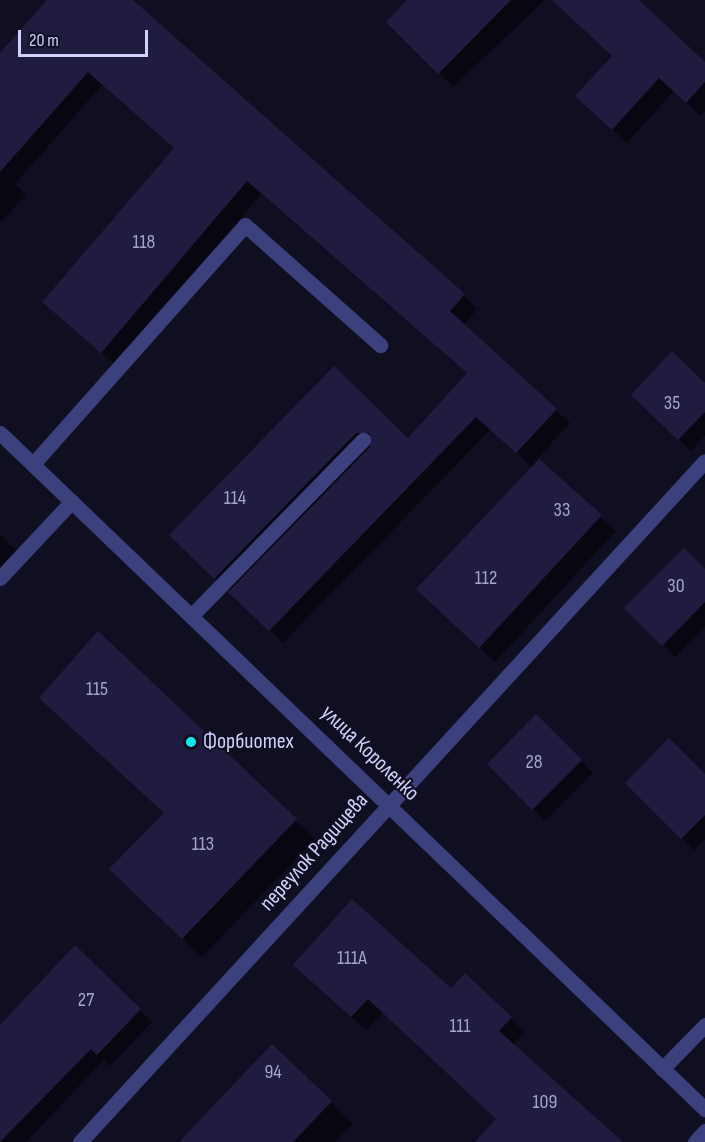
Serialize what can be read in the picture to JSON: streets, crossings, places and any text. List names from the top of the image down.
{
  "streets": {
    "street": ["улица Короленко", "переулок Радищева"]
  },
  "crossings": [
    ["улица Короленко", "переулок Радищева"]
  ],
  "places": ["Форбиотех"],
  "house_numbers": [
    "118",
    "35",
    "114",
    "33",
    "112",
    "30",
    "115",
    "28",
    "113",
    "111А",
    "27",
    "111",
    "94",
    "109"
  ],
  "scale_bar": "20 m"
}
